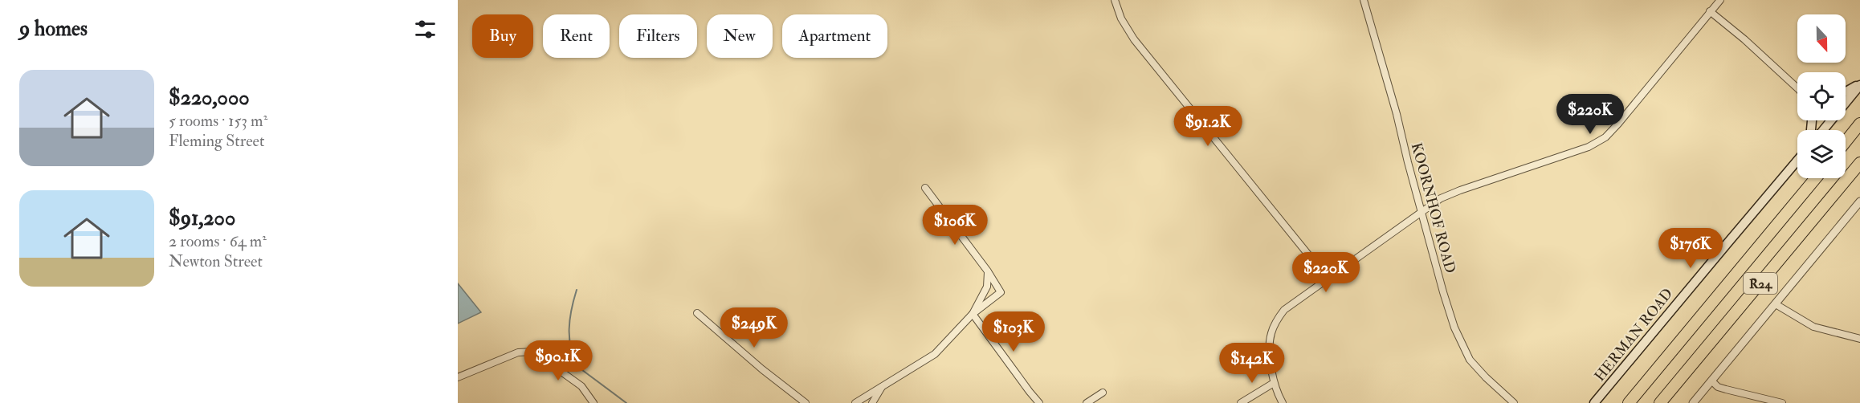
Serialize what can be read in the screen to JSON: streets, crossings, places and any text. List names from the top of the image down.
{
  "streets": {
    "highway": ["R24"],
    "main road": ["HERMAN ROAD"],
    "street": ["KOORNHOF ROAD"]
  },
  "north": "bottom",
  "page": {
    "heading": "9 homes",
    "chip": [
      "Buy",
      "Rent",
      "Filters",
      "New",
      "Apartment"
    ],
    "list": [
      {
        "name": "$220,000",
        "note": "5 rooms · 153 m² · Fleming Street"
      },
      {
        "name": "$91,200",
        "note": "2 rooms · 64 m² · Newton Street"
      }
    ],
    "price": [
      "$220K",
      "$91.2K",
      "$106K",
      "$176K",
      "$220K",
      "$249K",
      "$103K",
      "$90.1K",
      "$142K"
    ]
  }
}
